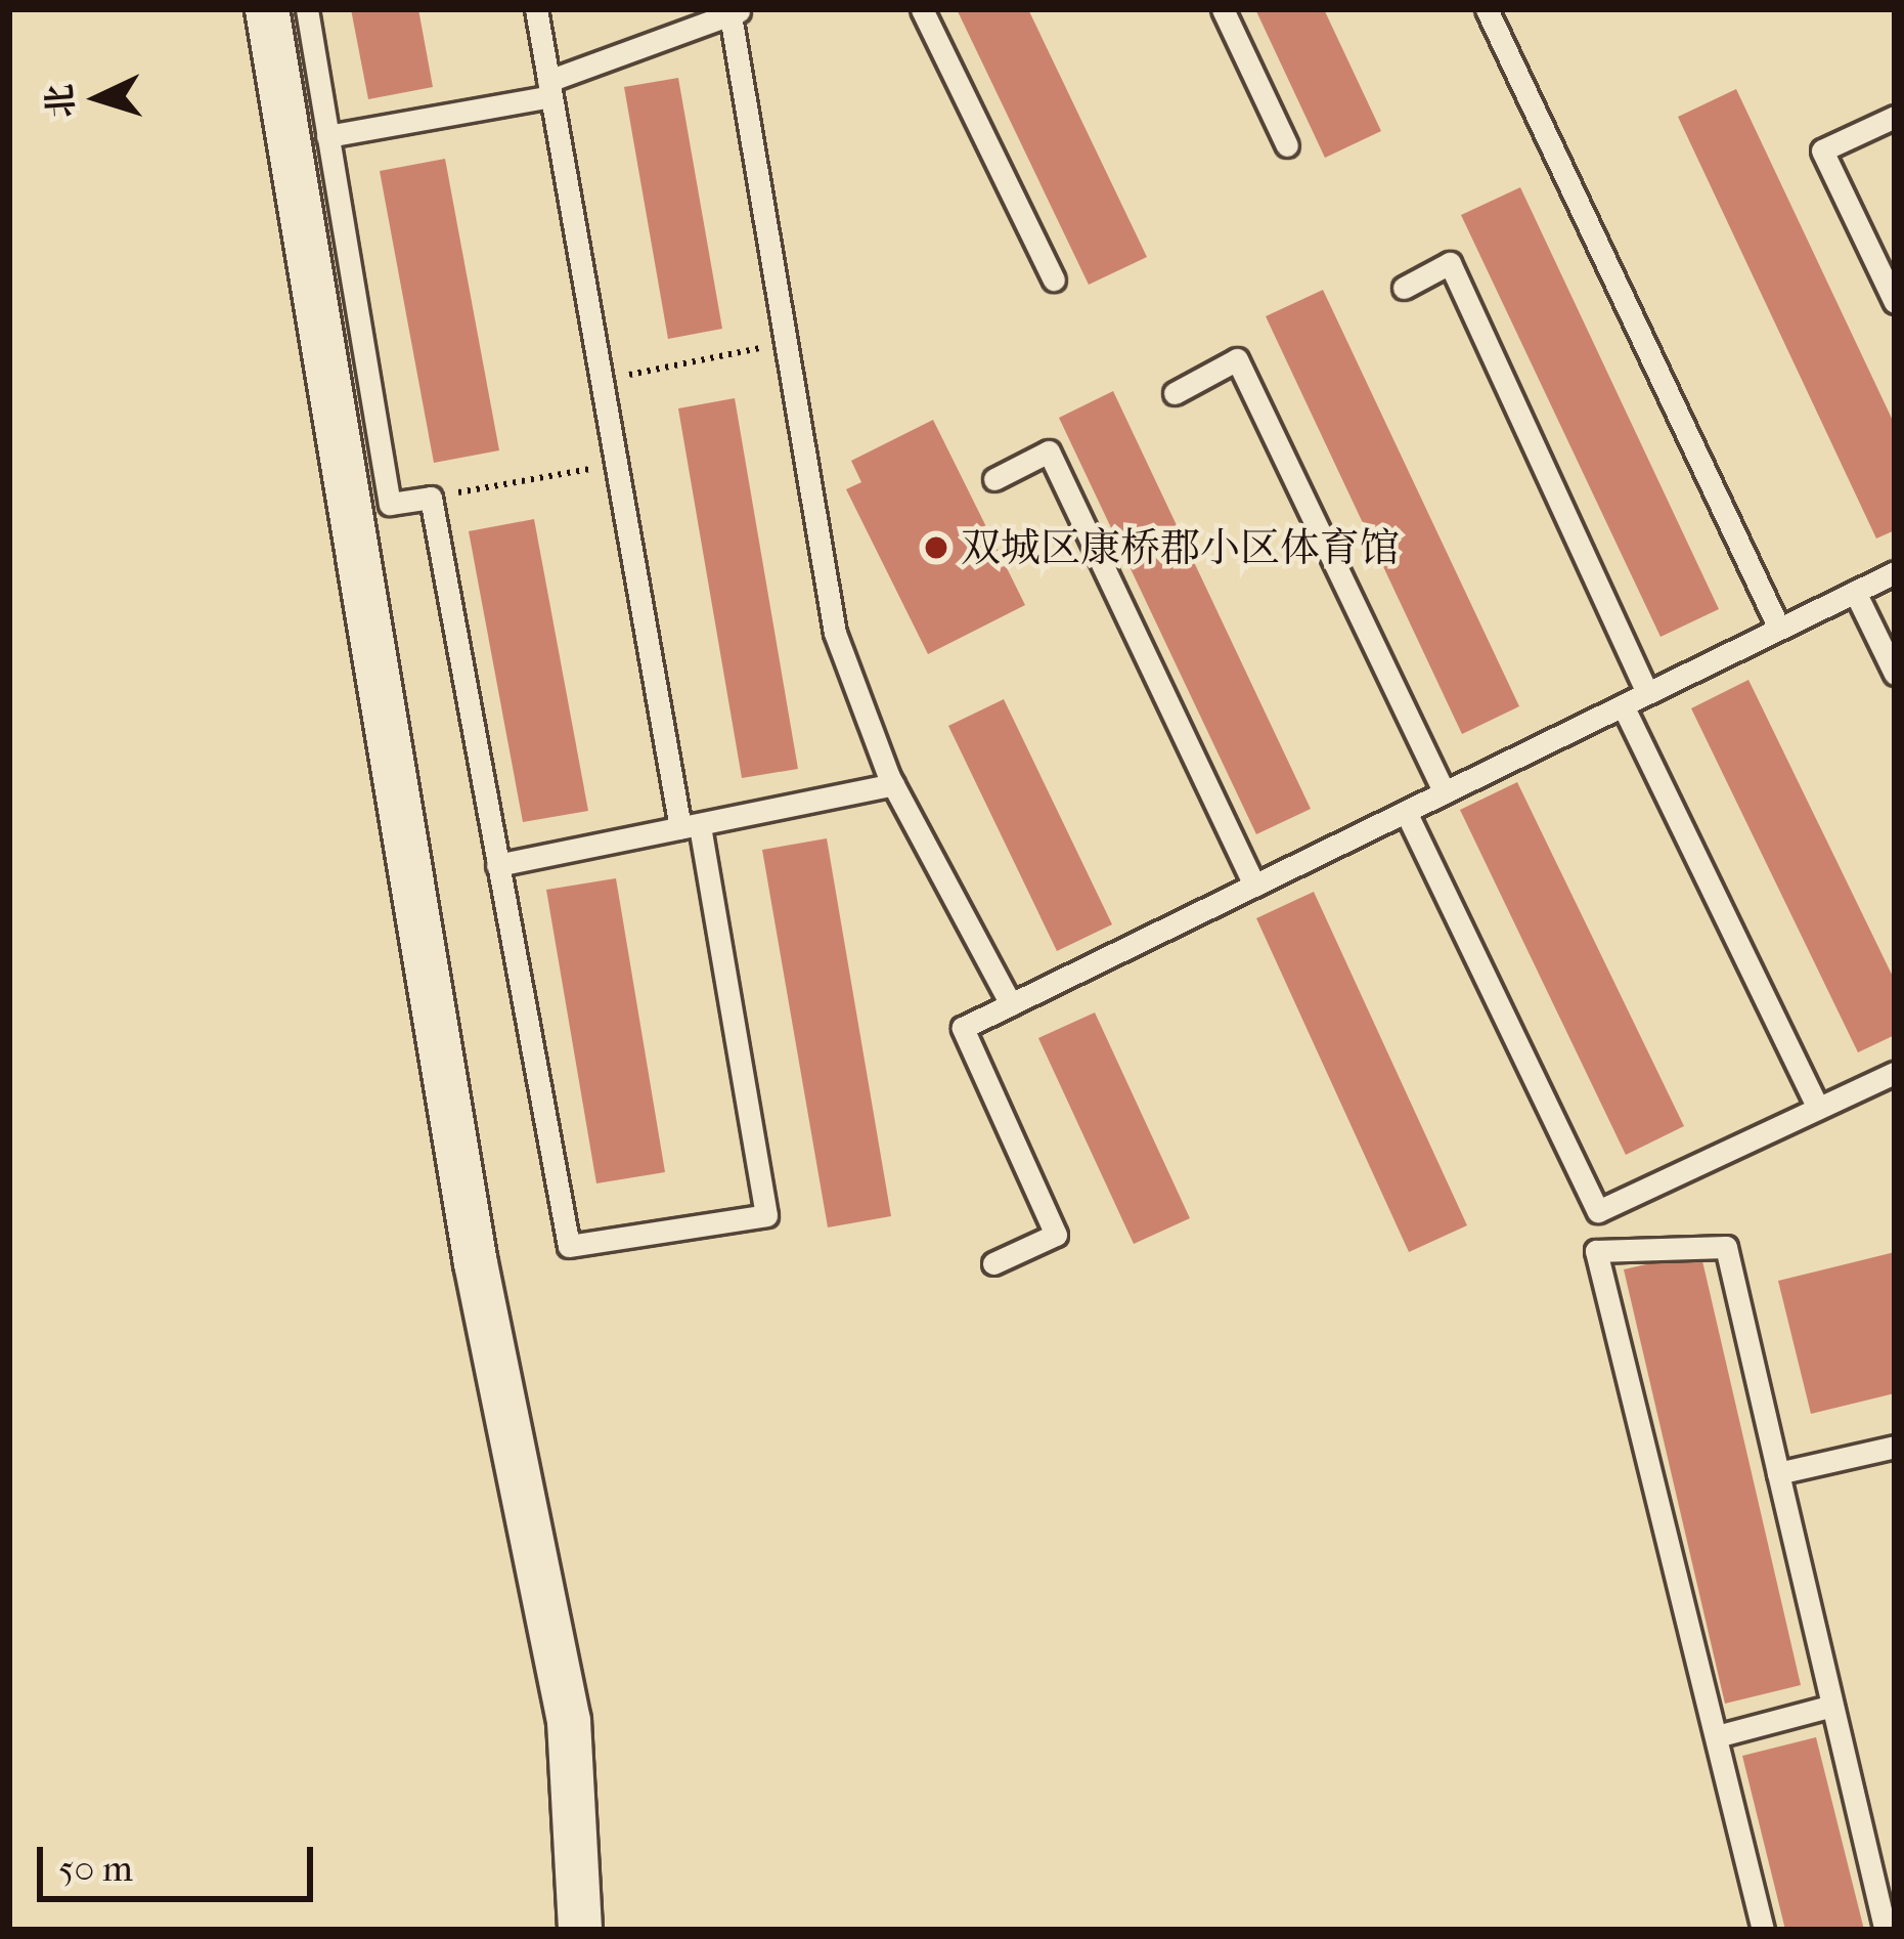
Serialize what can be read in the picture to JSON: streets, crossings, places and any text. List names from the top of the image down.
{
  "places": ["双城区康桥郡小区体育馆"],
  "scale_bar": "50 m",
  "north": "left"
}
